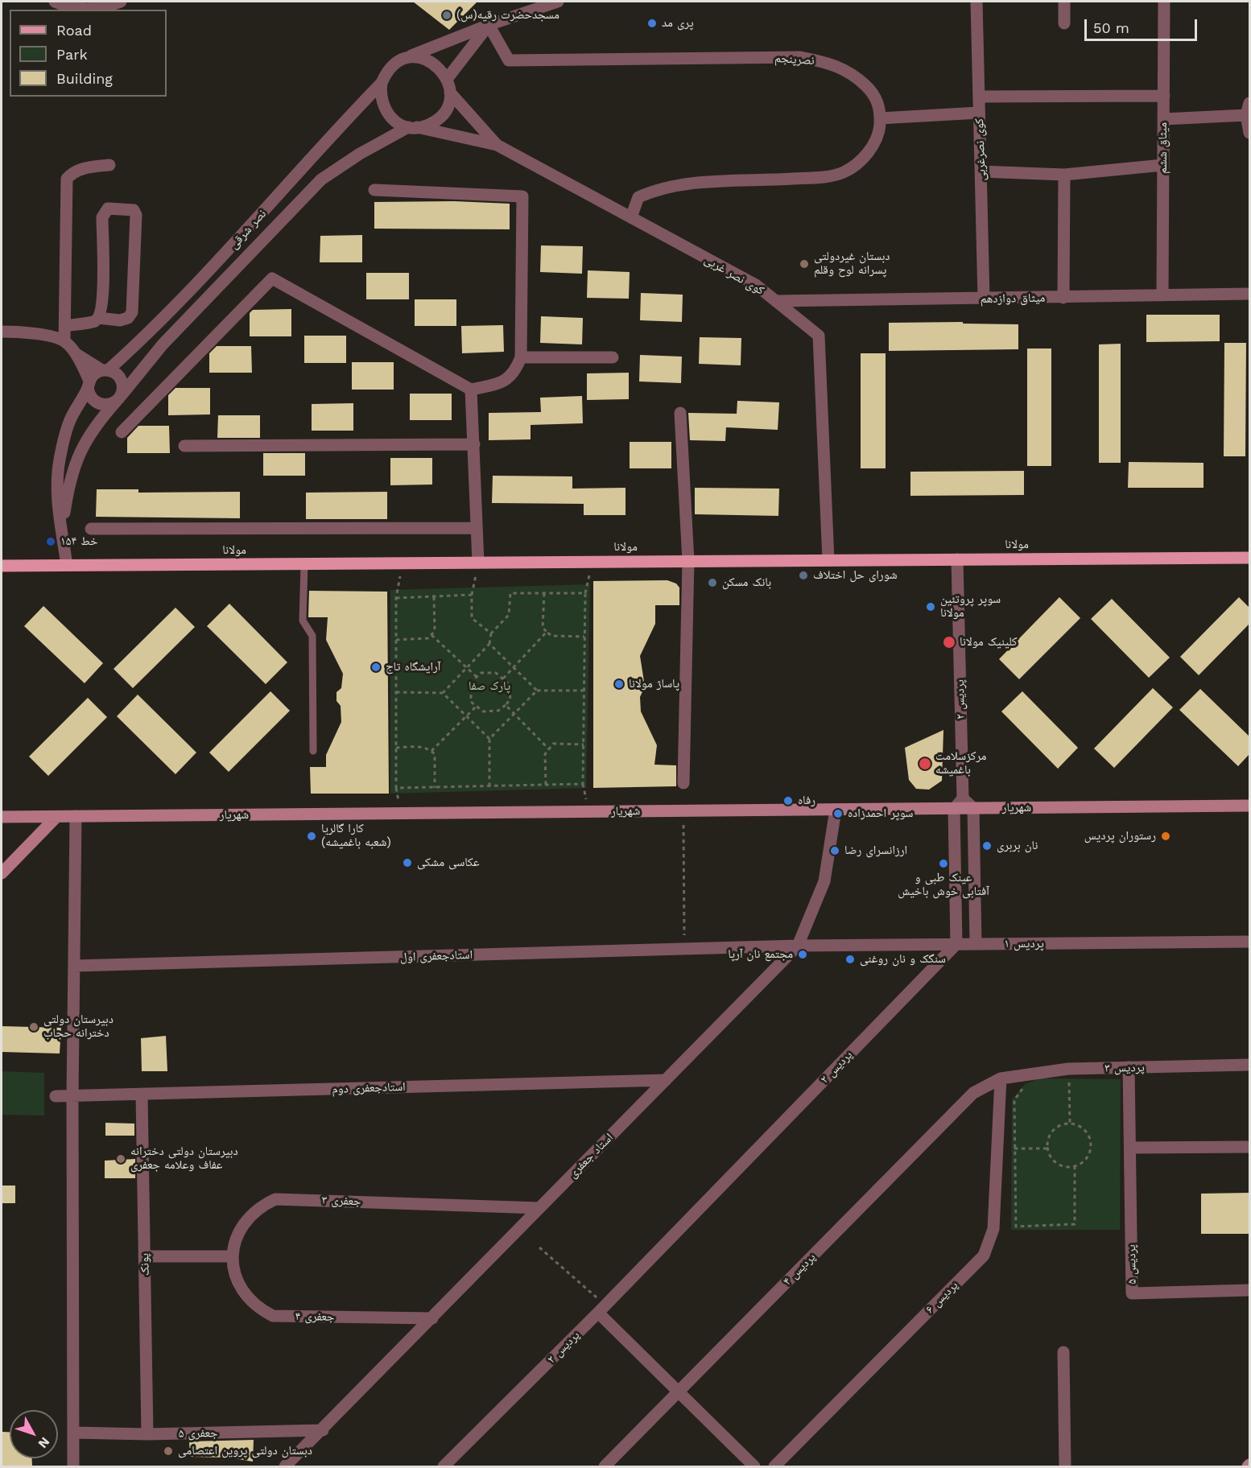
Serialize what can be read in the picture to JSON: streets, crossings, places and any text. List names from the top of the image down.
{
  "streets": {
    "main road": ["مولانا", "شهریار"],
    "street": [
      "نصرپنجم",
      "میثاق ششم",
      "کوی نصرغربی",
      "نصر شرقی",
      "کوی نصر غربی",
      "میثاق دوازدهم",
      "پردیس ۲",
      "پردیس ۱",
      "استادجعفری اول",
      "پردیس ۳",
      "استادجعفری دوم",
      "استاد جعفری",
      "جعفری ۳",
      "پونک",
      "پردیس ۵",
      "پردیس ۴",
      "پردیس ۶",
      "جعفری ۴",
      "جعفری ۵"
    ]
  },
  "crossings": [
    ["نصرپنجم", "کوی نصر غربی"],
    ["میثاق ششم", "میثاق دوازدهم"],
    ["کوی نصرغربی", "میثاق دوازدهم"],
    ["نصر شرقی", "کوی نصر غربی"],
    ["کوی نصر غربی", "میثاق دوازدهم"],
    ["کوی نصر غربی", "مولانا"],
    ["مولانا", "پردیس ۲"],
    ["پردیس ۲", "پردیس ۱"],
    ["شهریار", "استاد جعفری"],
    ["پردیس ۱", "استادجعفری اول"],
    ["پردیس ۱", "استاد جعفری"],
    ["استادجعفری اول", "استاد جعفری"],
    ["پردیس ۳", "پردیس ۵"],
    ["پردیس ۳", "پردیس ۴"],
    ["پردیس ۳", "پردیس ۶"],
    ["استادجعفری دوم", "استاد جعفری"],
    ["استادجعفری دوم", "پونک"],
    ["استاد جعفری", "جعفری ۳"],
    ["استاد جعفری", "جعفری ۴"],
    ["استاد جعفری", "جعفری ۵"],
    ["جعفری ۳", "جعفری ۴"],
    ["پونک", "جعفری ۵"],
    ["پردیس ۴", "پردیس ۶"]
  ],
  "parks": ["پارک صفا"],
  "places": [
    "مسجدحضرت رقیه(س)",
    "پری مد",
    "دبستان غیردولتی پسرانه لوح وقلم",
    "خط ۱۵۴",
    "شورای حل اختلاف",
    "بانک مسکن",
    "سوپر پروتئین مولانا",
    "کلینیک مولانا",
    "آرایشگاه تاج",
    "پاساژ مولانا",
    "مرکزسلامت باغمیشه",
    "رفاه",
    "سوپر احمدزاده",
    "کارا گالریا (شعبه باغمیشه)",
    "رستوران پردیس",
    "نان بربری",
    "ارزانسرای رضا",
    "عکاسی مشکی",
    "عینک طبی و آفتابی خوش باخیش",
    "مجتمع نان آرپا",
    "سنگک و نان روغنی",
    "دبیرستان دولتی دخترانه حجاب",
    "دبیرستان دولتی دخترانه عفاف وعلامه جعفری",
    "دبستان دولتی پروین اعتصامی"
  ],
  "legend": ["Road", "Park", "Building"],
  "scale_bar": "50 m",
  "north": "bottom right"
}
